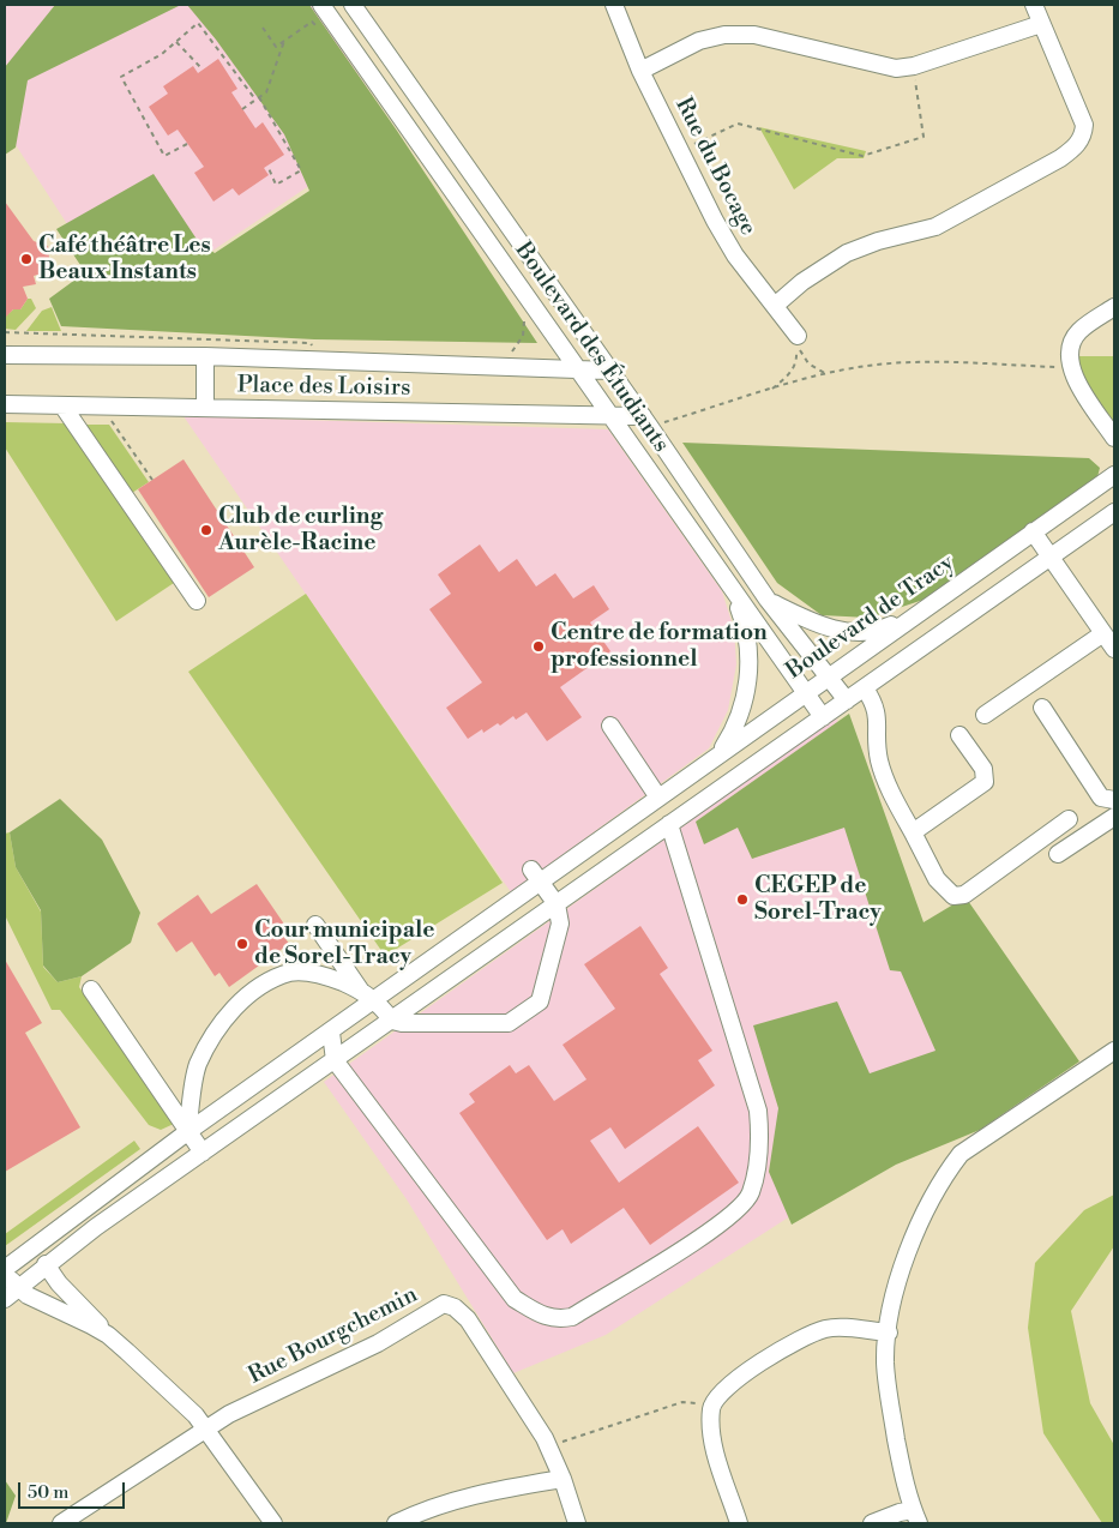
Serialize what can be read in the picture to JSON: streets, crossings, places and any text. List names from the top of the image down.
{
  "streets": {
    "street": [
      "Rue du Bocage",
      "Boulevard des Étudiants",
      "Place des Loisirs",
      "Boulevard de Tracy",
      "Rue Bourgchemin"
    ]
  },
  "crossings": [
    ["Boulevard des Étudiants", "Place des Loisirs"],
    ["Boulevard des Étudiants", "Boulevard de Tracy"]
  ],
  "places": [
    "Café théâtre Les Beaux Instants",
    "Club de curling Aurèle-Racine",
    "Centre de formation professionnel",
    "CEGEP de Sorel-Tracy",
    "Cour municipale de Sorel-Tracy"
  ],
  "scale_bar": "50 m"
}
